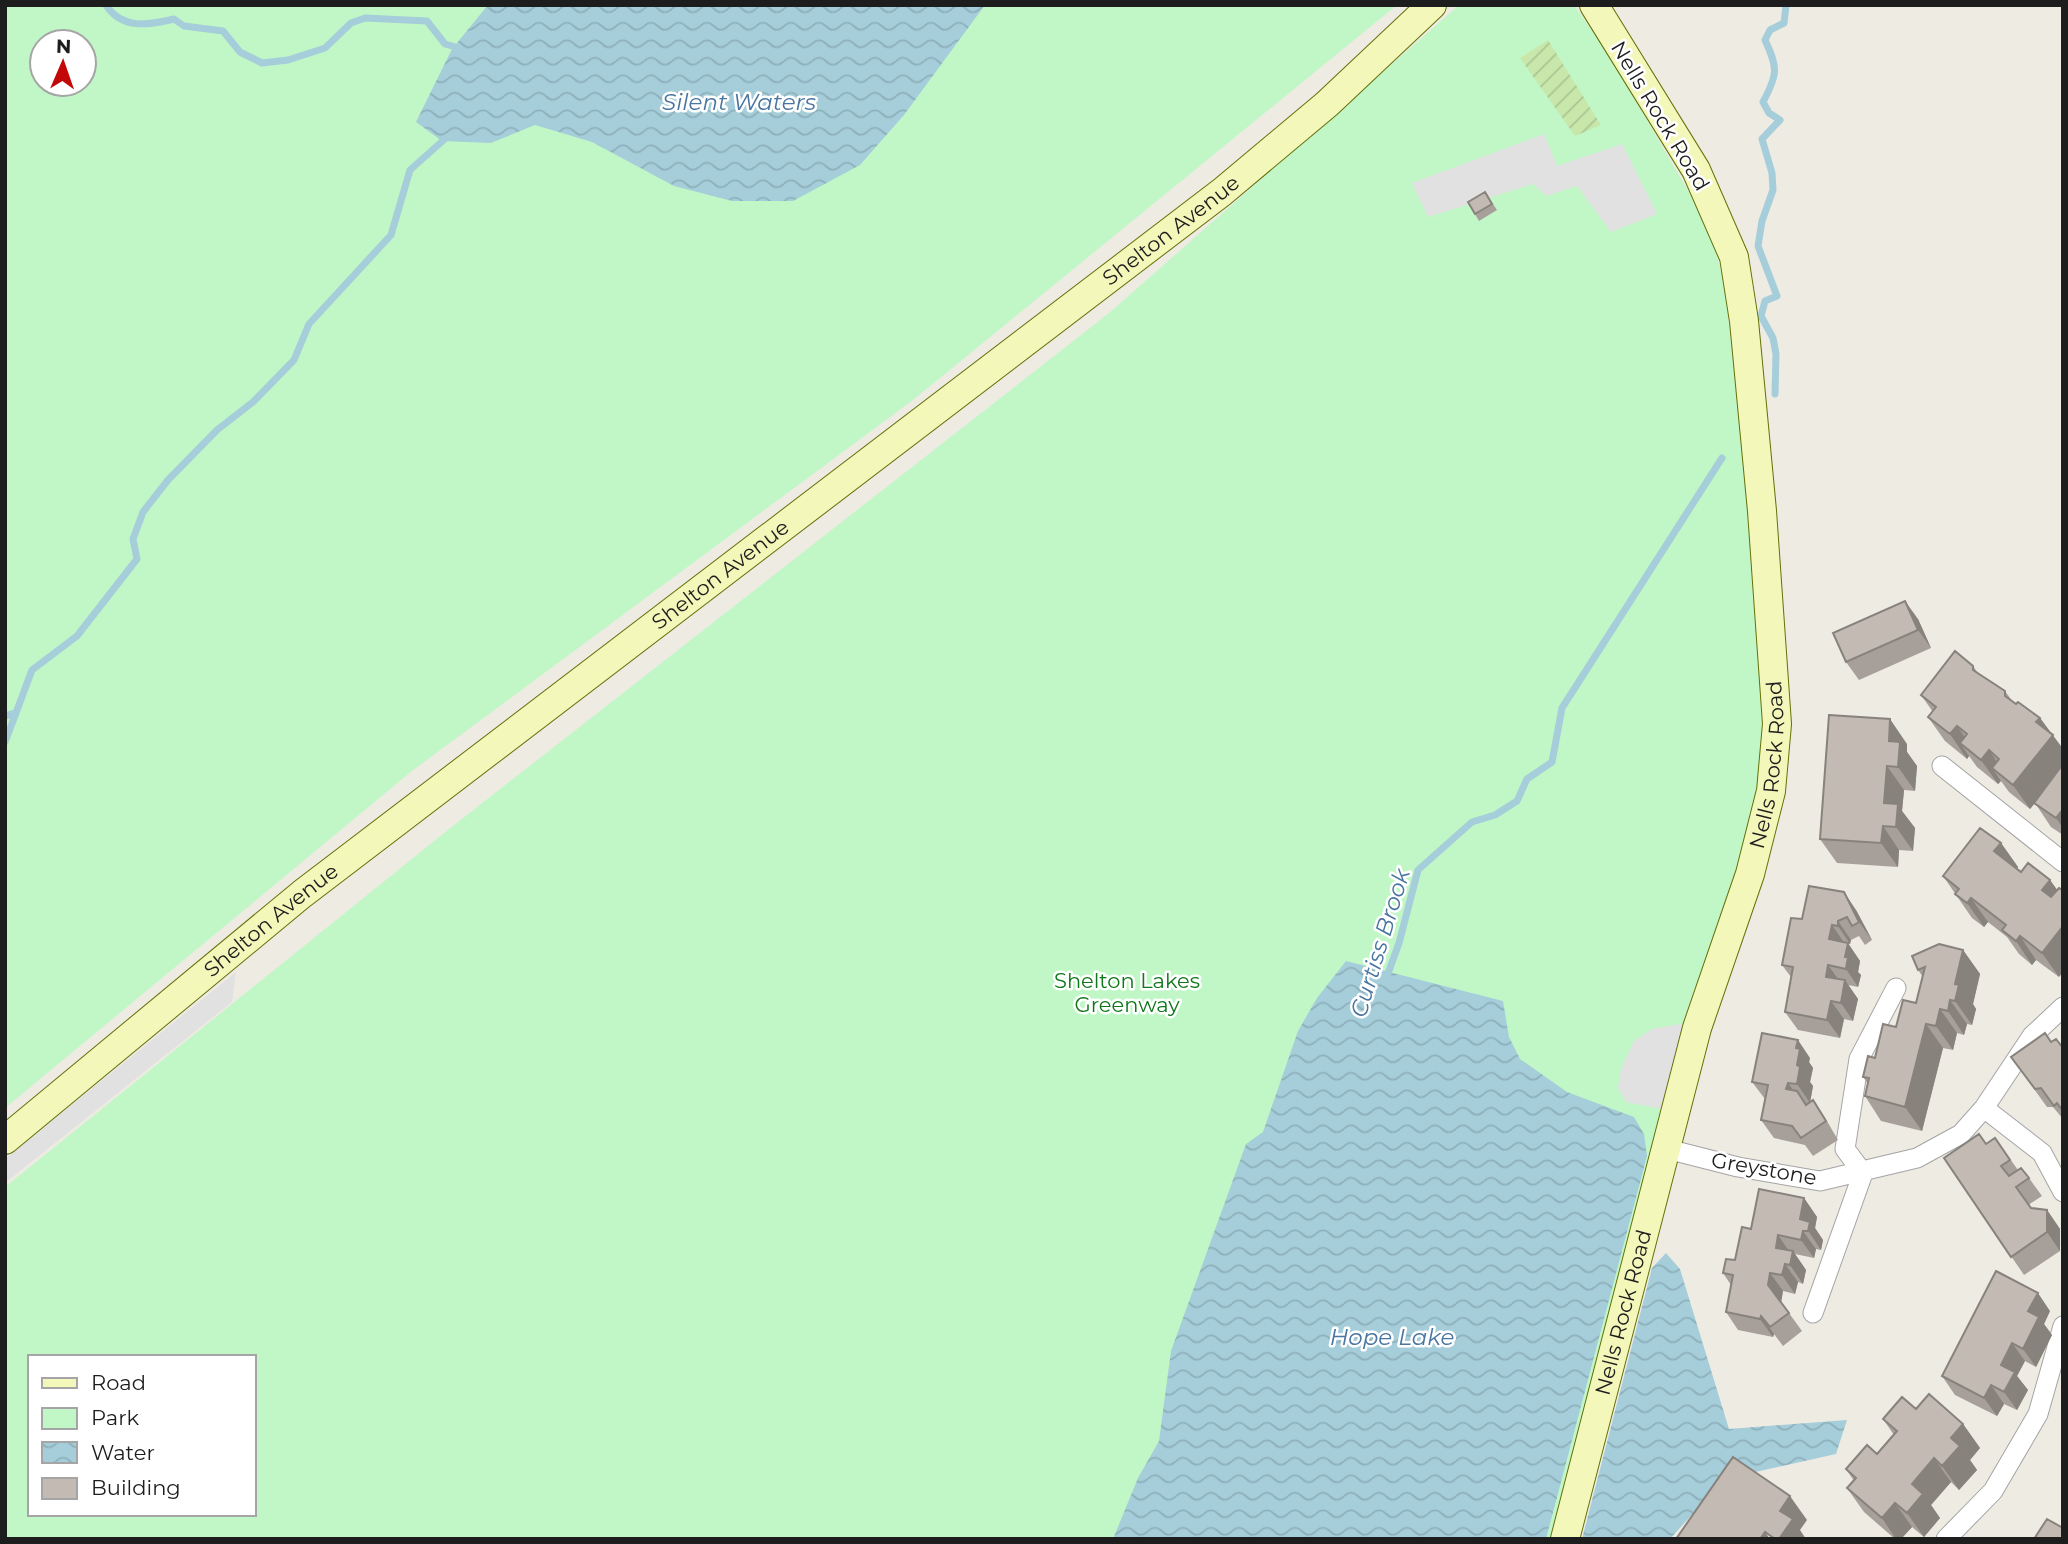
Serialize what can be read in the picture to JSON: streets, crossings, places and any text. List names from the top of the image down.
{
  "streets": {
    "main road": ["Nells Rock Road", "Shelton Avenue"],
    "street": ["Greystone"]
  },
  "crossings": [
    ["Nells Rock Road", "Greystone"]
  ],
  "water": ["Silent Waters", "Curtiss Brook", "Hope Lake"],
  "parks": ["Shelton Lakes Greenway"],
  "legend": [
    "Road",
    "Park",
    "Water",
    "Building"
  ],
  "north": "top"
}
